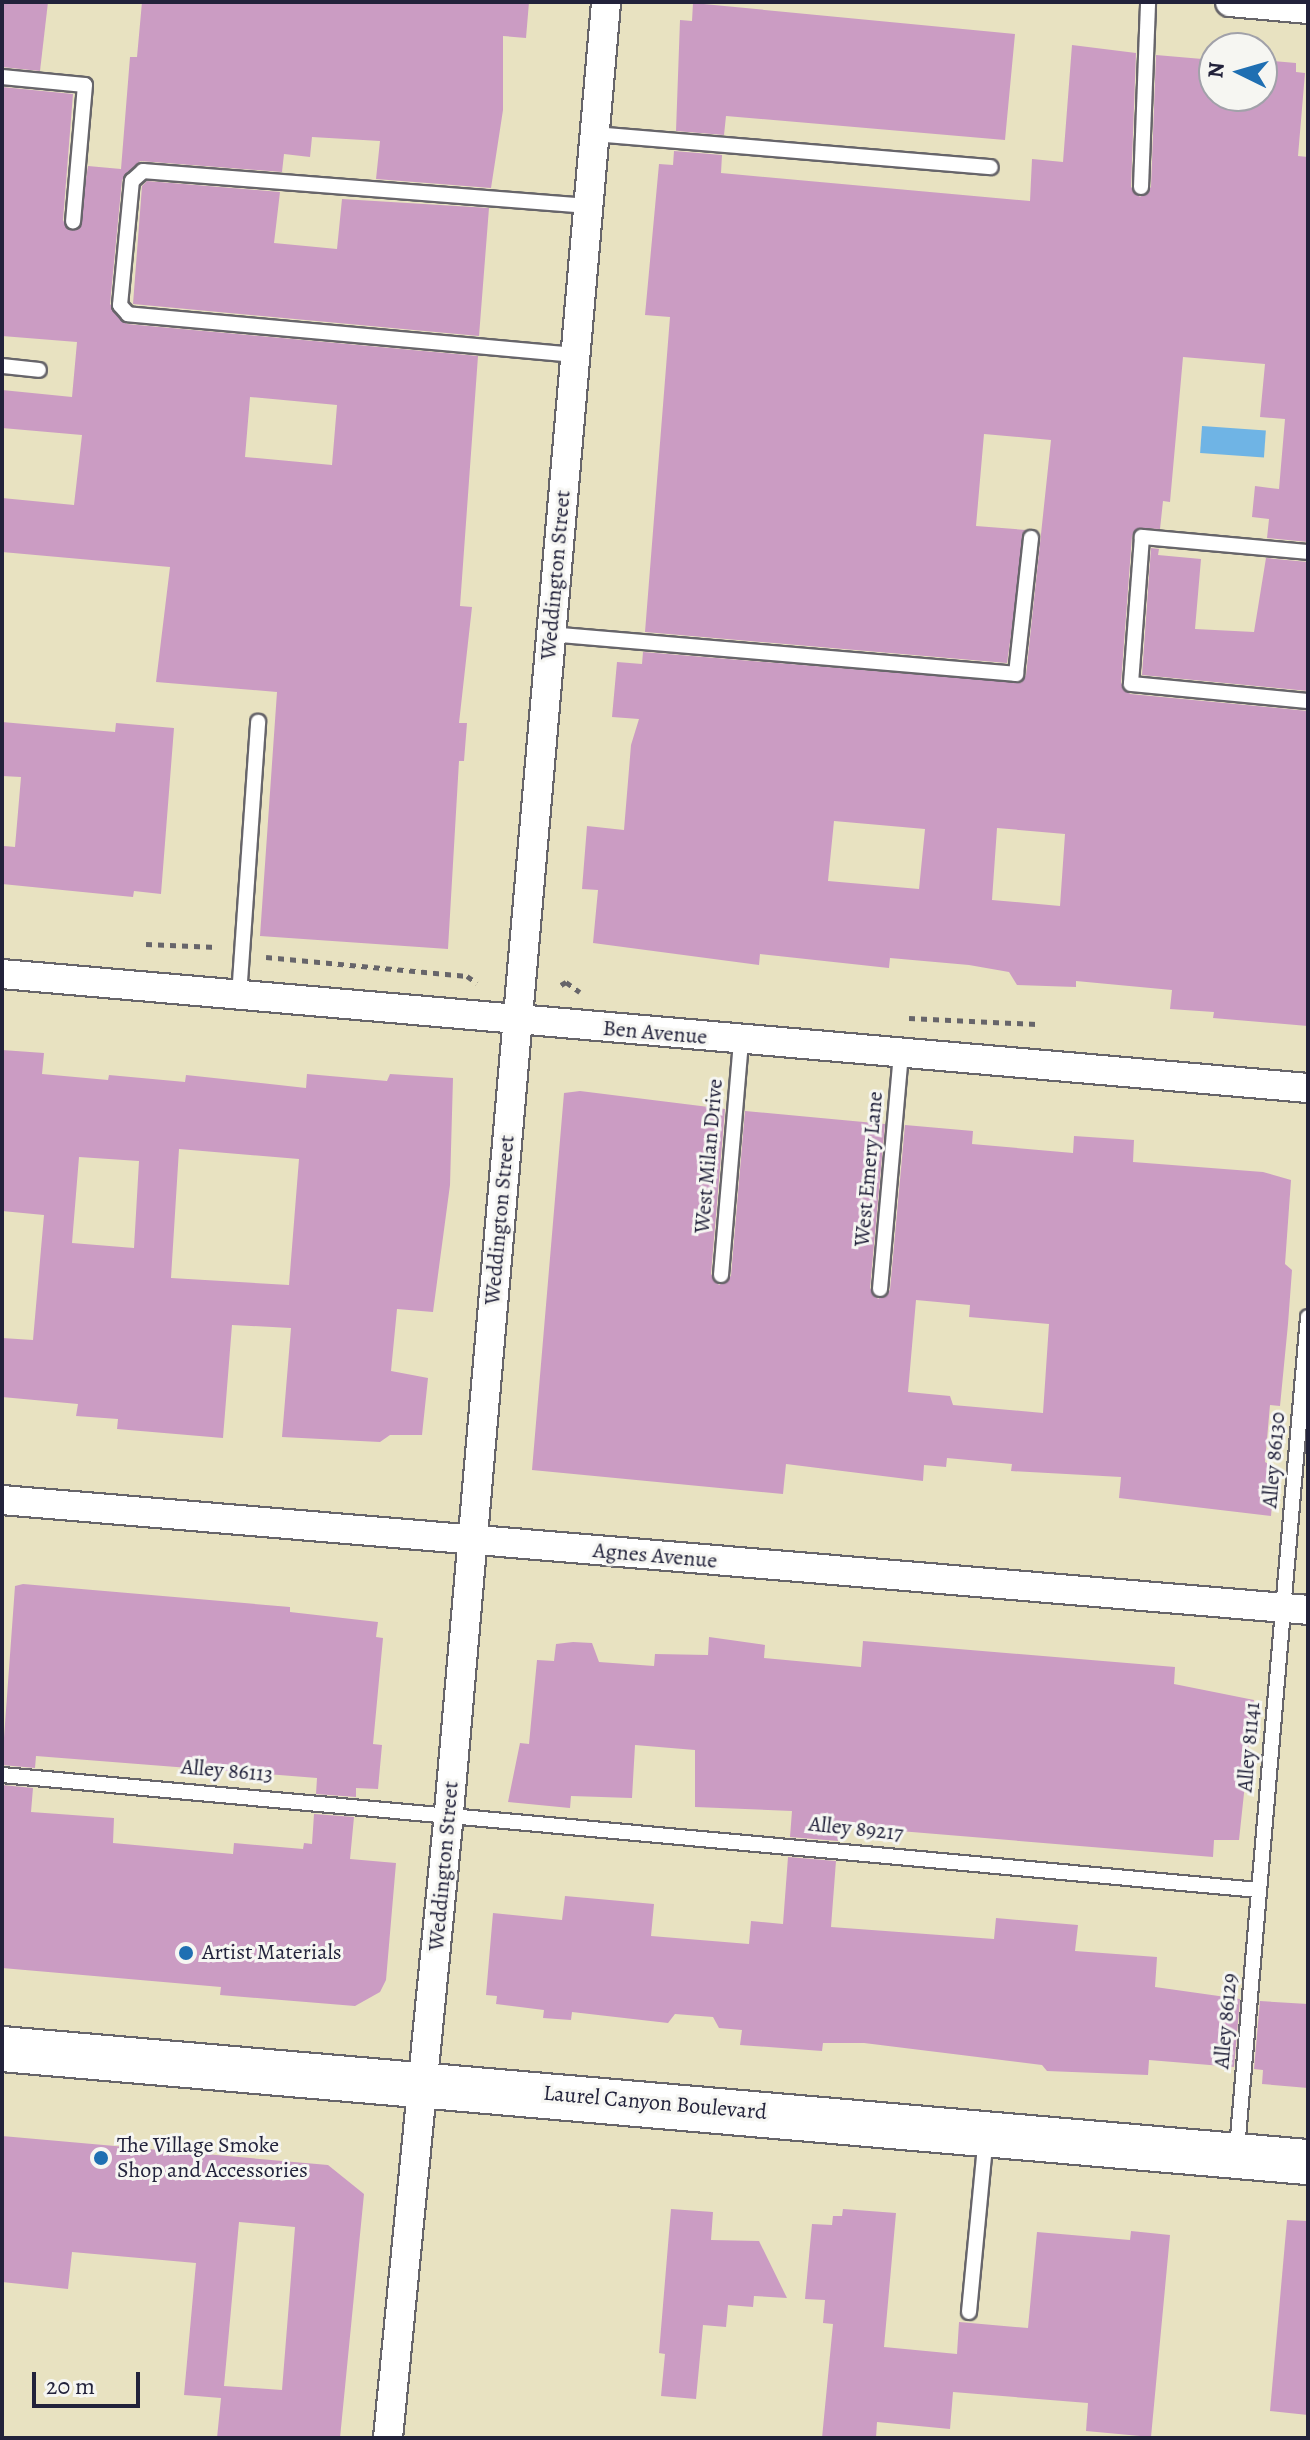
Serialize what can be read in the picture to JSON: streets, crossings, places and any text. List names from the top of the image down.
{
  "streets": {
    "main road": ["Laurel Canyon Boulevard"],
    "street": ["Weddington Street", "Ben Avenue", "Agnes Avenue"],
    "lane": [
      "West Milan Drive",
      "West Emery Lane",
      "Alley 86130",
      "Alley 81141",
      "Alley 86113",
      "Alley 89217",
      "Alley 86129"
    ]
  },
  "crossings": [
    ["Weddington Street", "Ben Avenue"],
    ["Weddington Street", "Agnes Avenue"],
    ["Weddington Street", "Alley 86113"],
    ["Weddington Street", "Alley 89217"],
    ["Weddington Street", "Laurel Canyon Boulevard"],
    ["Ben Avenue", "West Milan Drive"],
    ["Ben Avenue", "West Emery Lane"],
    ["Alley 86130", "Agnes Avenue"],
    ["Alley 86130", "Alley 81141"],
    ["Agnes Avenue", "Alley 81141"],
    ["Alley 81141", "Alley 89217"],
    ["Alley 81141", "Alley 86129"],
    ["Alley 86113", "Alley 89217"],
    ["Alley 89217", "Alley 86129"],
    ["Alley 86129", "Laurel Canyon Boulevard"]
  ],
  "places": ["Artist Materials", "The Village Smoke Shop and Accessories"],
  "scale_bar": "20 m",
  "north": "left"
}
